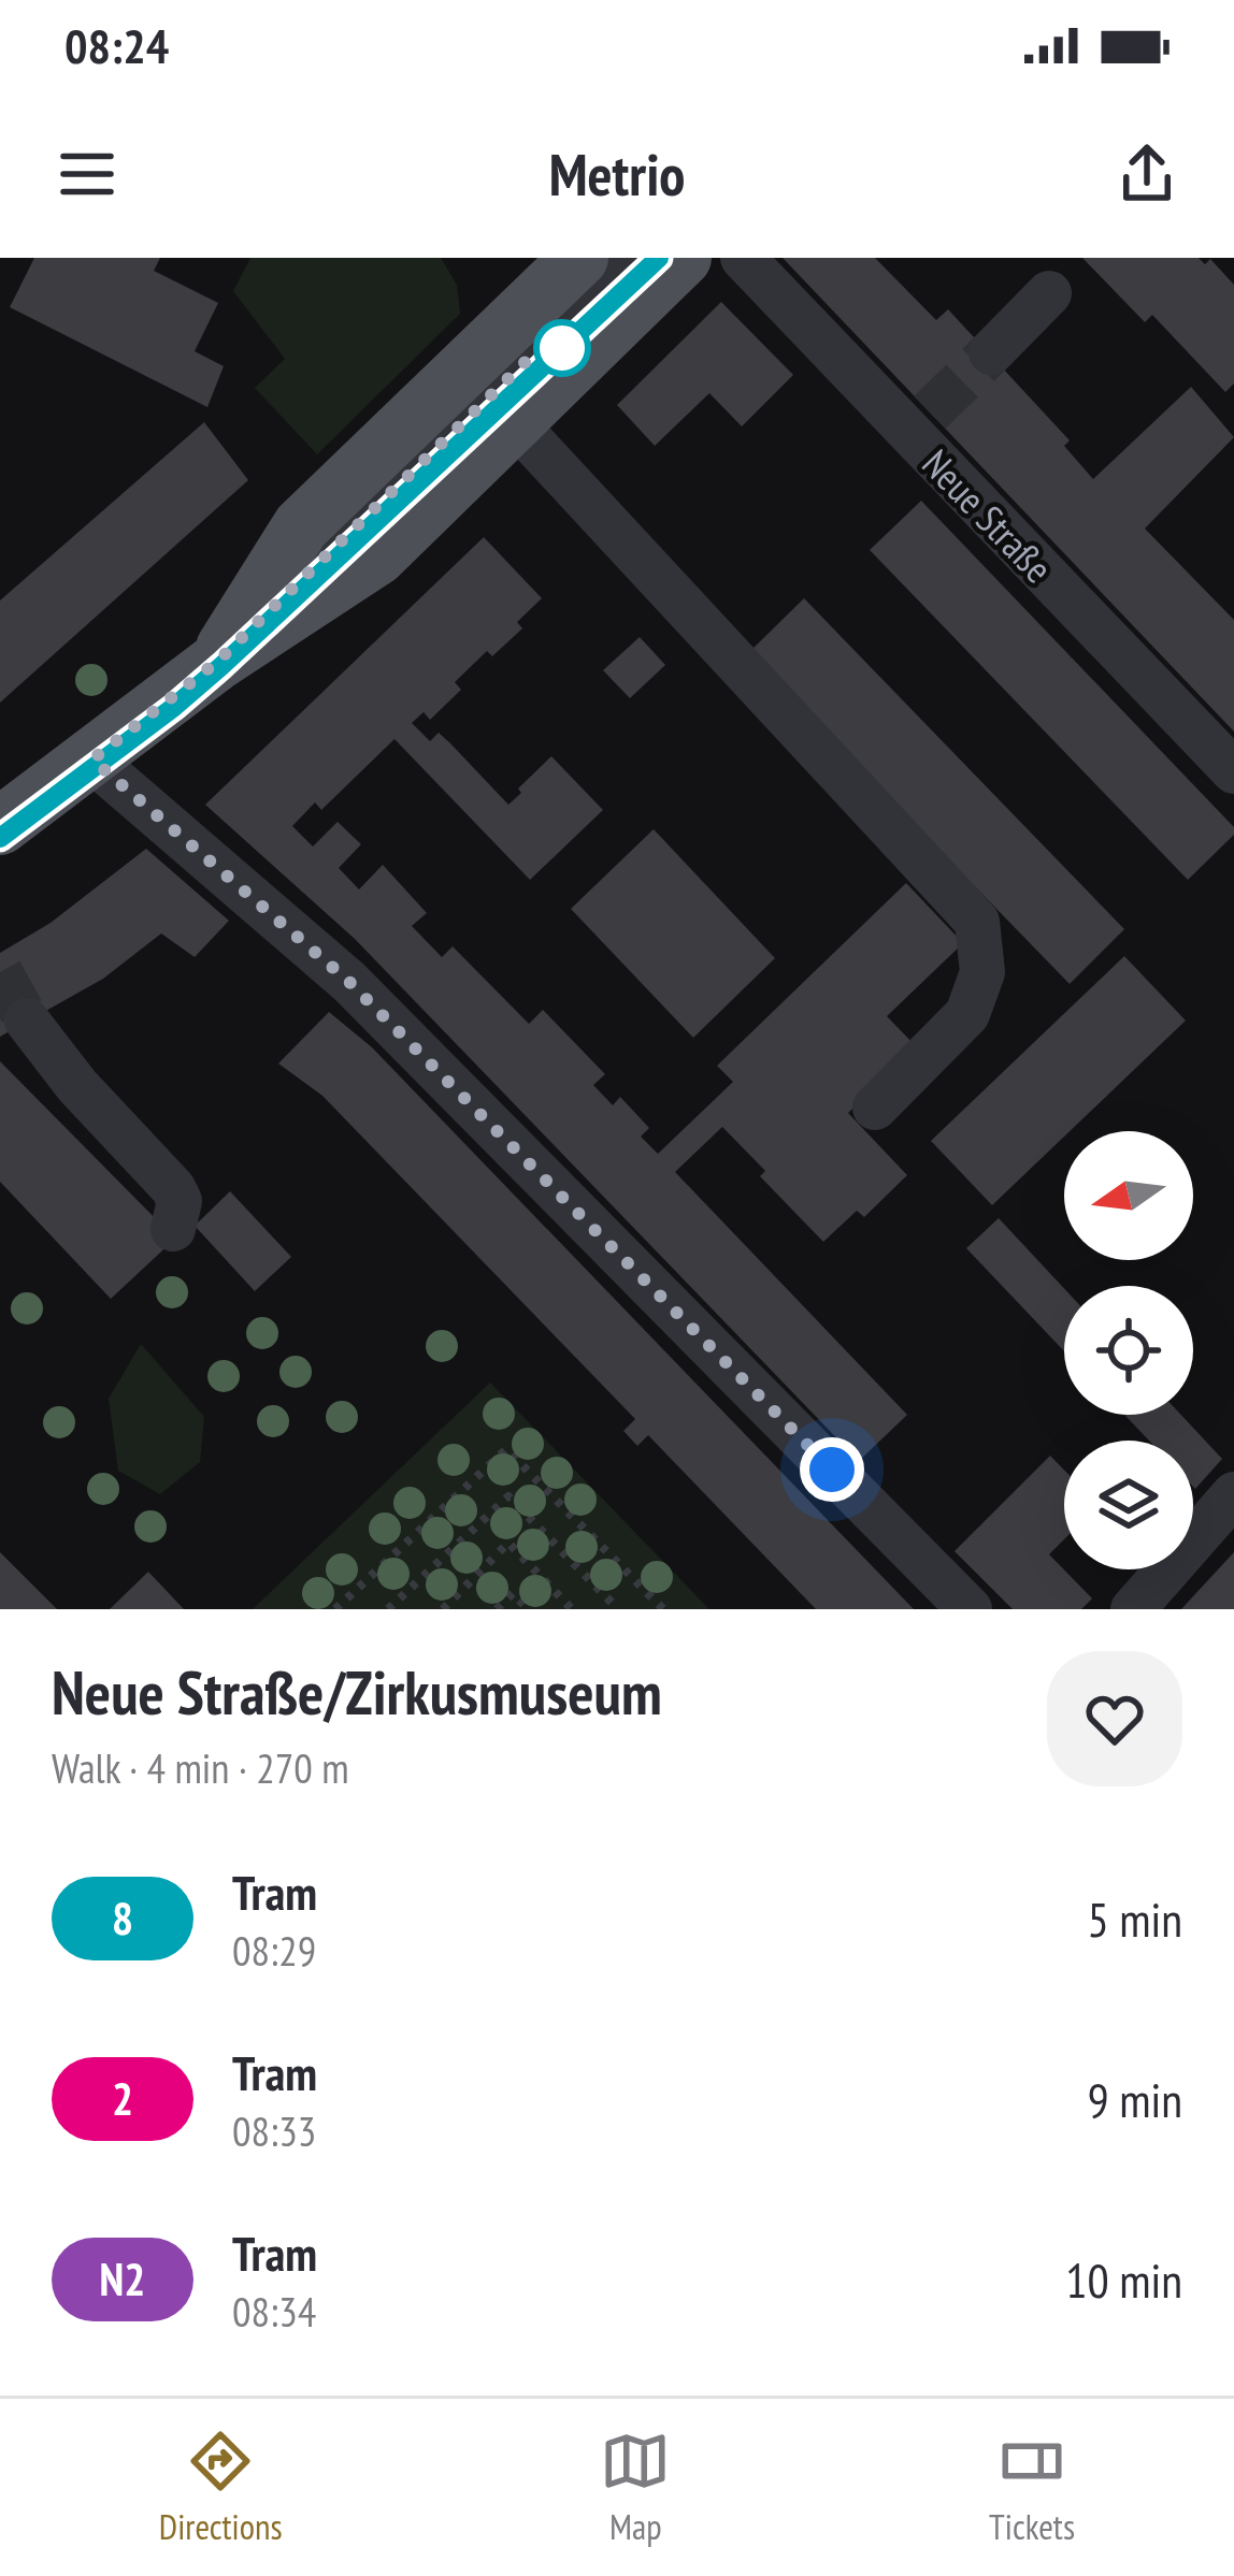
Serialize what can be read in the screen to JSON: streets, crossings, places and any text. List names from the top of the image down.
{
  "streets": {
    "street": ["Neue Straße"]
  },
  "lines": ["tram line 8"],
  "north": "left",
  "page": {
    "status": "08:24",
    "header": "Metrio",
    "heading": ["Neue Straße/Zirkusmuseum", "Walk · 4 min · 270 m"],
    "list": [
      {
        "mark": "8",
        "name": "Tram",
        "note": "08:29",
        "value": "5 min"
      },
      {
        "mark": "2",
        "name": "Tram",
        "note": "08:33",
        "value": "9 min"
      },
      {
        "mark": "N2",
        "name": "Tram",
        "note": "08:34",
        "value": "10 min"
      }
    ],
    "tabs": ["Directions", "Map", "Tickets"]
  }
}
